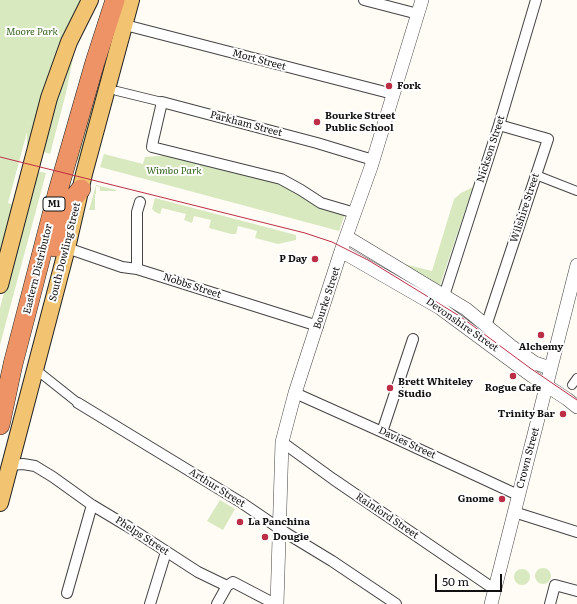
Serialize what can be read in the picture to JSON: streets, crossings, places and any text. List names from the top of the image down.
{
  "streets": {
    "highway": ["M1", "Eastern Distributor"],
    "main road": ["South Dowling Street"],
    "street": [
      "Mort Street",
      "Parkham Street",
      "Nickson Street",
      "Wilshire Street",
      "Nobbs Street",
      "Bourke Street",
      "Devonshire Street",
      "Davies Street",
      "Crown Street",
      "Arthur Street",
      "Rainford Street",
      "Phelps Street"
    ]
  },
  "crossings": [
    ["Mort Street", "South Dowling Street"],
    ["Mort Street", "Bourke Street"],
    ["Parkham Street", "Bourke Street"],
    ["Nickson Street", "Wilshire Street"],
    ["Nickson Street", "Devonshire Street"],
    ["M1", "South Dowling Street"],
    ["M1", "Eastern Distributor"],
    ["Wilshire Street", "Devonshire Street"],
    ["South Dowling Street", "Nobbs Street"],
    ["South Dowling Street", "Phelps Street"],
    ["Nobbs Street", "Bourke Street"],
    ["Bourke Street", "Devonshire Street"],
    ["Bourke Street", "Davies Street"],
    ["Bourke Street", "Arthur Street"],
    ["Bourke Street", "Rainford Street"],
    ["Bourke Street", "Phelps Street"],
    ["Devonshire Street", "Crown Street"],
    ["Davies Street", "Crown Street"],
    ["Crown Street", "Rainford Street"]
  ],
  "parks": ["Moore Park", "Wimbo Park"],
  "places": [
    "Fork",
    "Bourke Street Public School",
    "P Day",
    "Alchemy",
    "Rogue Cafe",
    "Brett Whiteley Studio",
    "Trinity Bar",
    "Gnome",
    "La Panchina",
    "Dougie"
  ],
  "scale_bar": "50 m"
}
